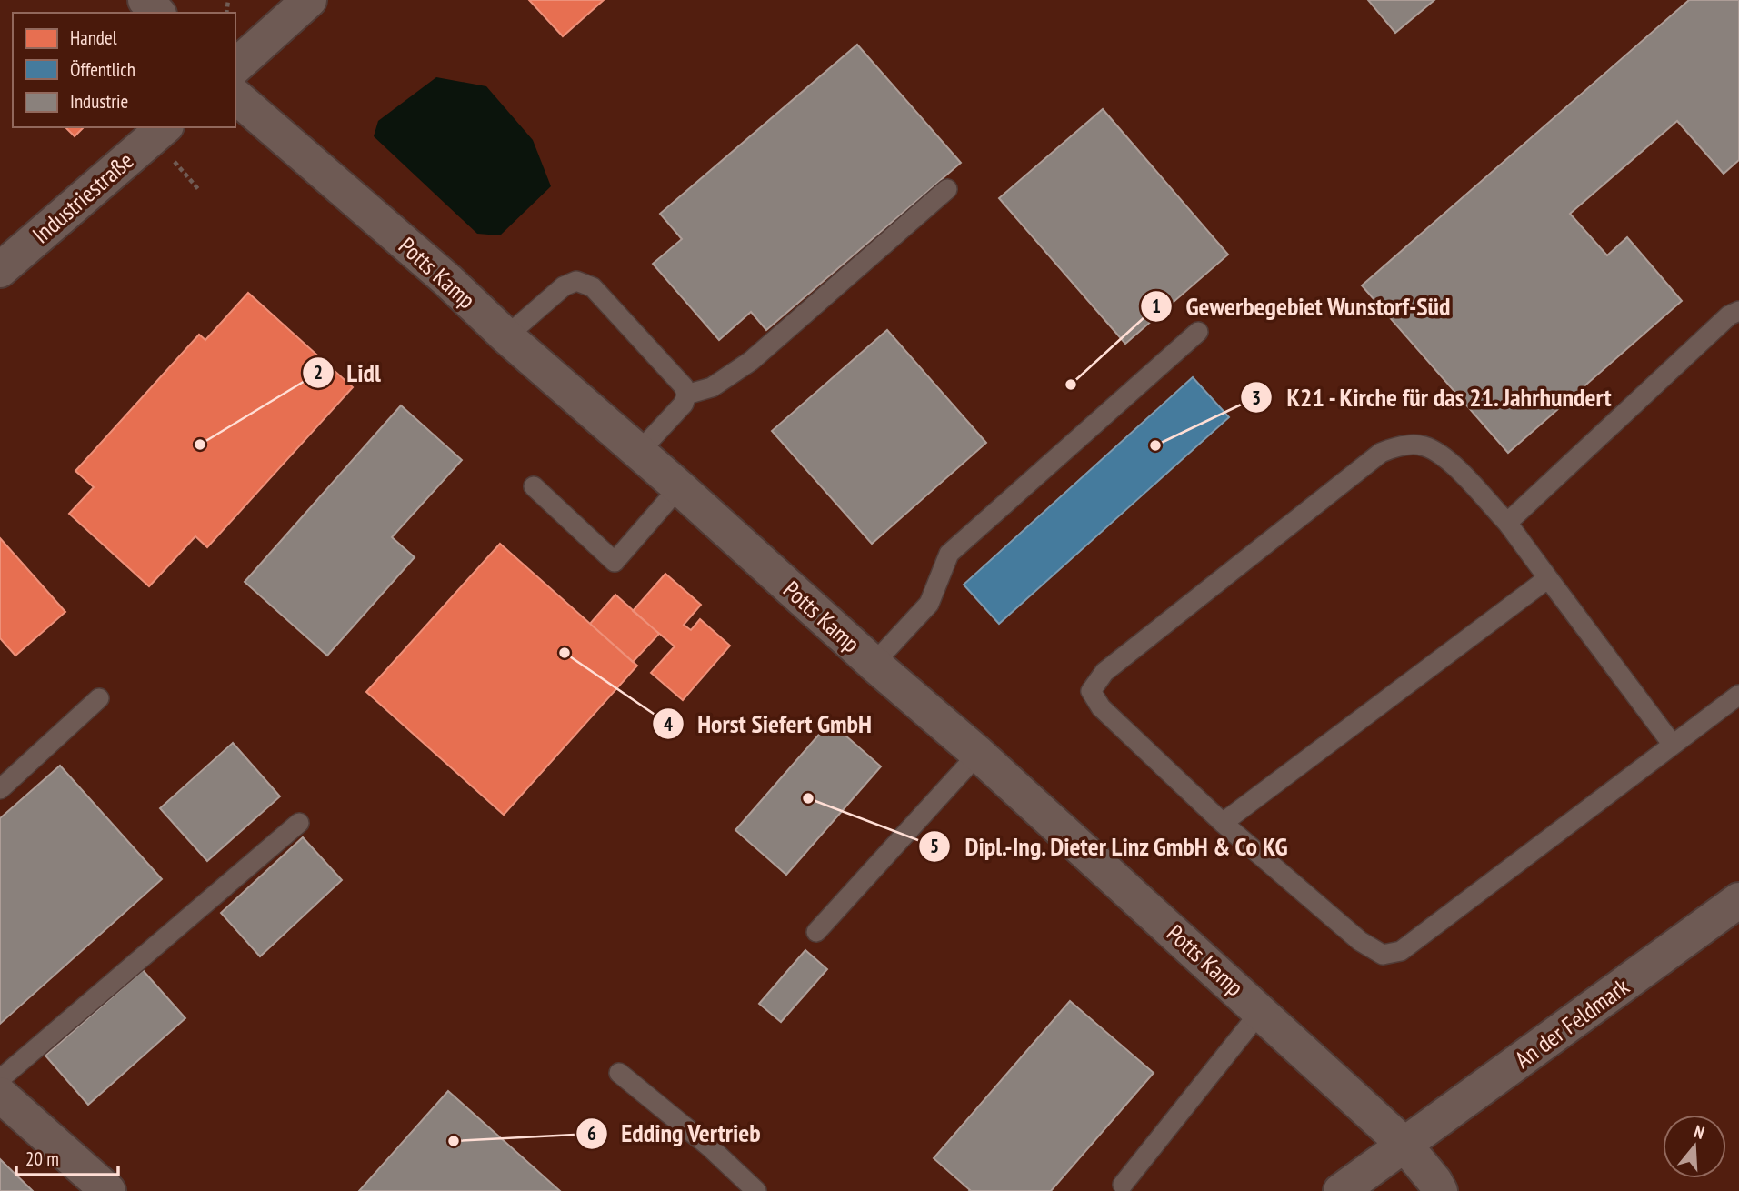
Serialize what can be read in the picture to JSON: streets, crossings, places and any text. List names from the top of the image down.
{
  "streets": {
    "street": ["Industriestraße", "Potts Kamp", "An der Feldmark"]
  },
  "crossings": [
    ["Potts Kamp", "An der Feldmark"]
  ],
  "places": [
    "Gewerbegebiet Wunstorf-Süd",
    "Lidl",
    "K21 - Kirche für das 21. Jahrhundert",
    "Horst Siefert GmbH",
    "Dipl.-Ing. Dieter Linz GmbH & Co KG",
    "Edding Vertrieb"
  ],
  "legend": ["Handel", "Öffentlich", "Industrie"],
  "scale_bar": "20 m",
  "north": "top"
}
